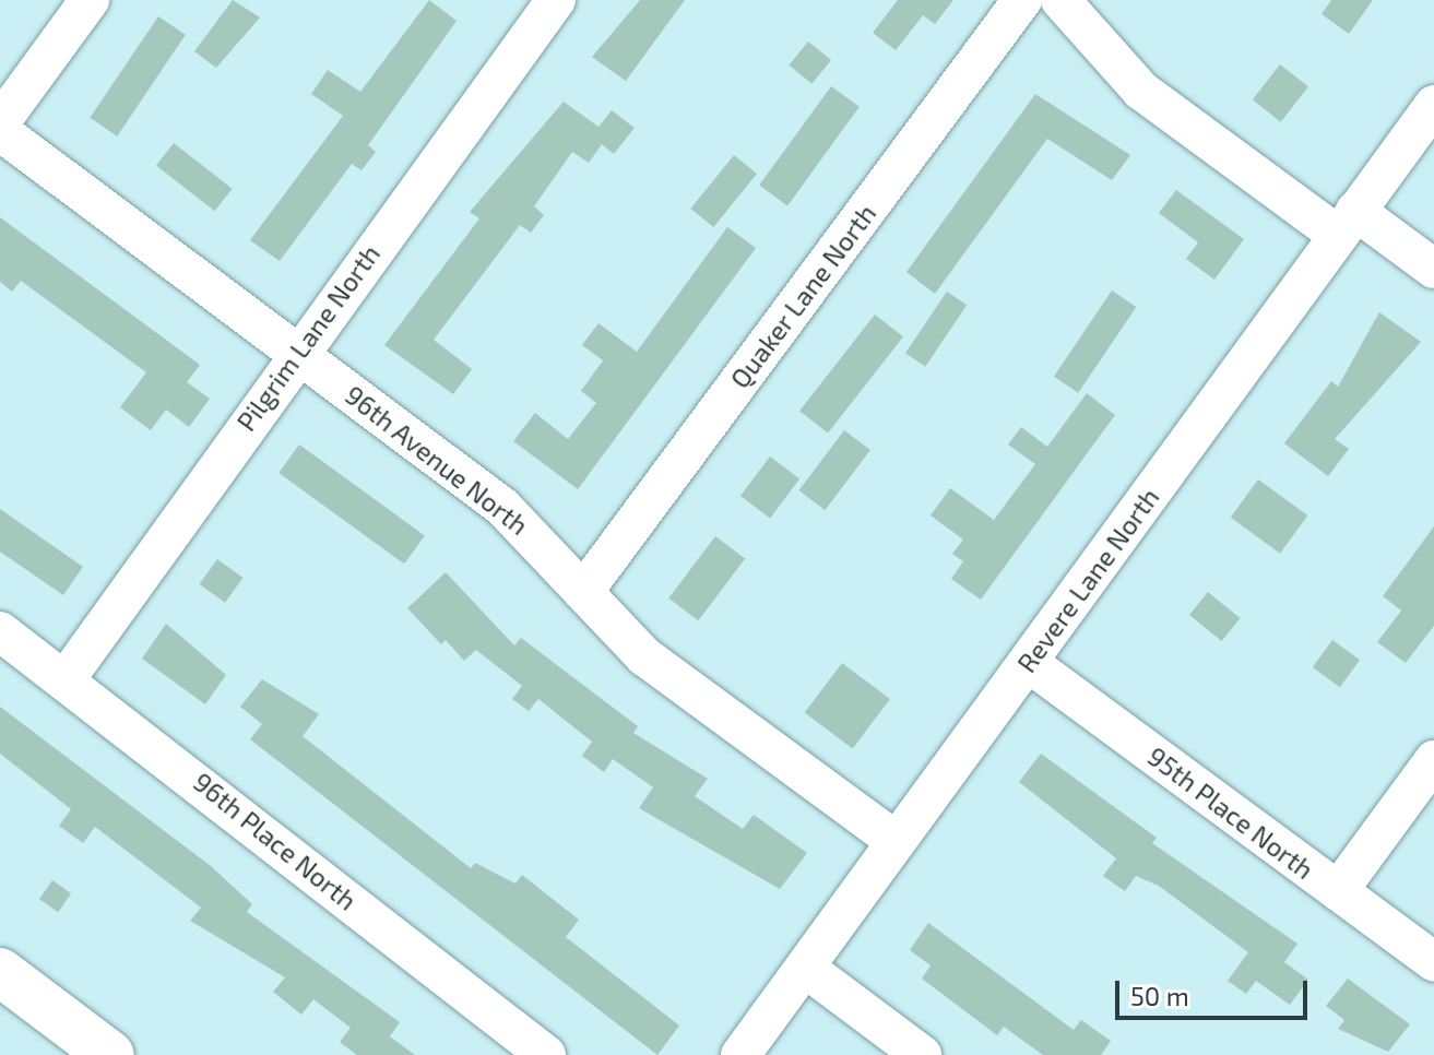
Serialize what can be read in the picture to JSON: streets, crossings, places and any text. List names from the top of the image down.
{
  "streets": {
    "street": [
      "Quaker Lane North",
      "Pilgrim Lane North",
      "96th Avenue North",
      "Revere Lane North",
      "95th Place North",
      "96th Place North"
    ]
  },
  "crossings": [
    ["Quaker Lane North", "96th Avenue North"],
    ["Pilgrim Lane North", "96th Avenue North"],
    ["Pilgrim Lane North", "96th Place North"],
    ["96th Avenue North", "Revere Lane North"],
    ["Revere Lane North", "95th Place North"]
  ],
  "scale_bar": "50 m"
}
